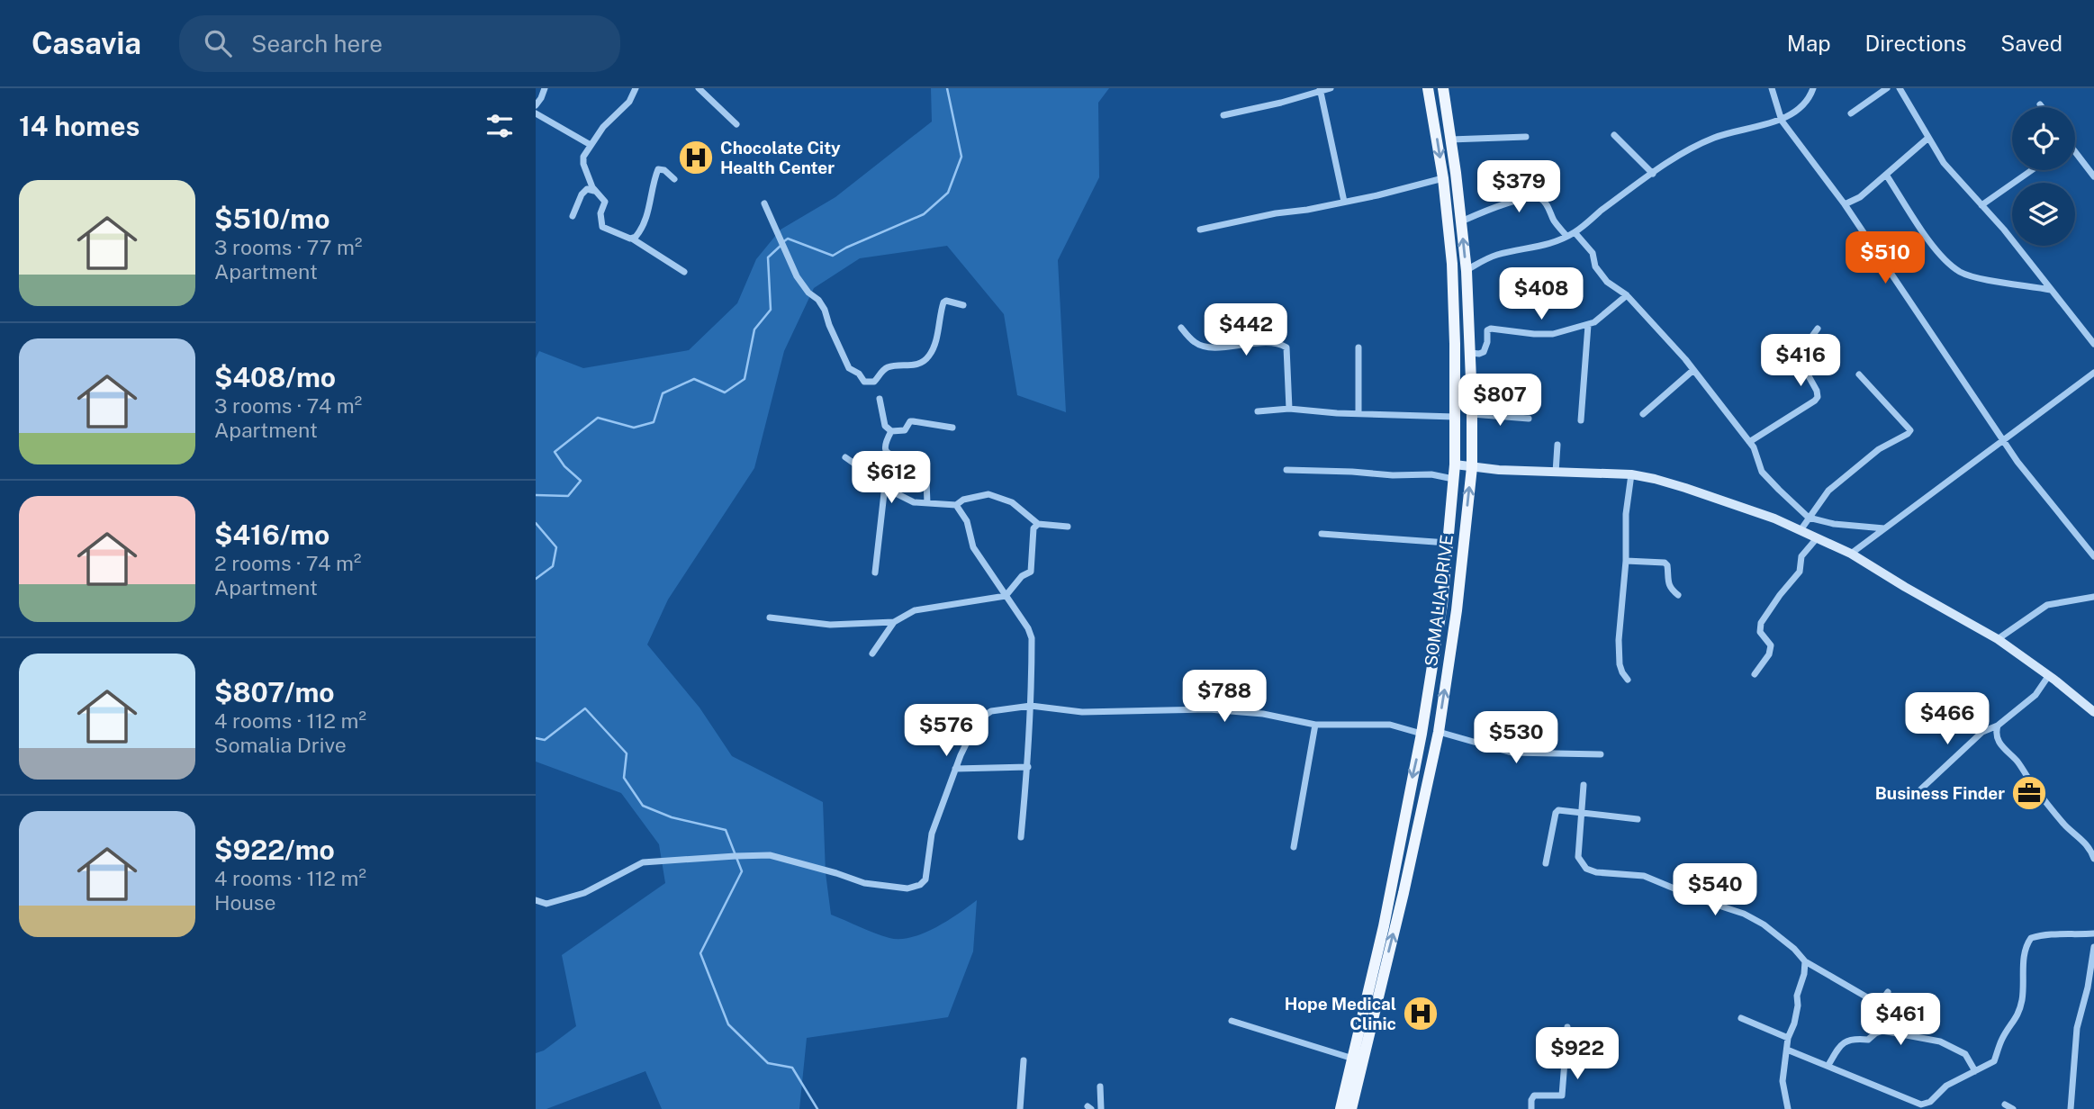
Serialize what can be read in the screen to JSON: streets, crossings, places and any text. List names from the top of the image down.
{
  "streets": {
    "main road": ["SOMALIA DRIVE"]
  },
  "places": {
    "hospital": ["Chocolate City Health Center", "Hope Medical Clinic"],
    "office": ["Business Finder"]
  },
  "page": {
    "header": "Casavia",
    "search": "Search here",
    "nav": ["Map", "Directions", "Saved"],
    "heading": "14 homes",
    "price": [
      "$379",
      "$510",
      "$408",
      "$442",
      "$416",
      "$807",
      "$612",
      "$788",
      "$466",
      "$576",
      "$530",
      "$540",
      "$461",
      "$922"
    ],
    "list": [
      {
        "name": "$510/mo",
        "note": "3 rooms · 77 m² · Apartment"
      },
      {
        "name": "$408/mo",
        "note": "3 rooms · 74 m² · Apartment"
      },
      {
        "name": "$416/mo",
        "note": "2 rooms · 74 m² · Apartment"
      },
      {
        "name": "$807/mo",
        "note": "4 rooms · 112 m² · Somalia Drive"
      },
      {
        "name": "$922/mo",
        "note": "4 rooms · 112 m² · House"
      }
    ]
  }
}
